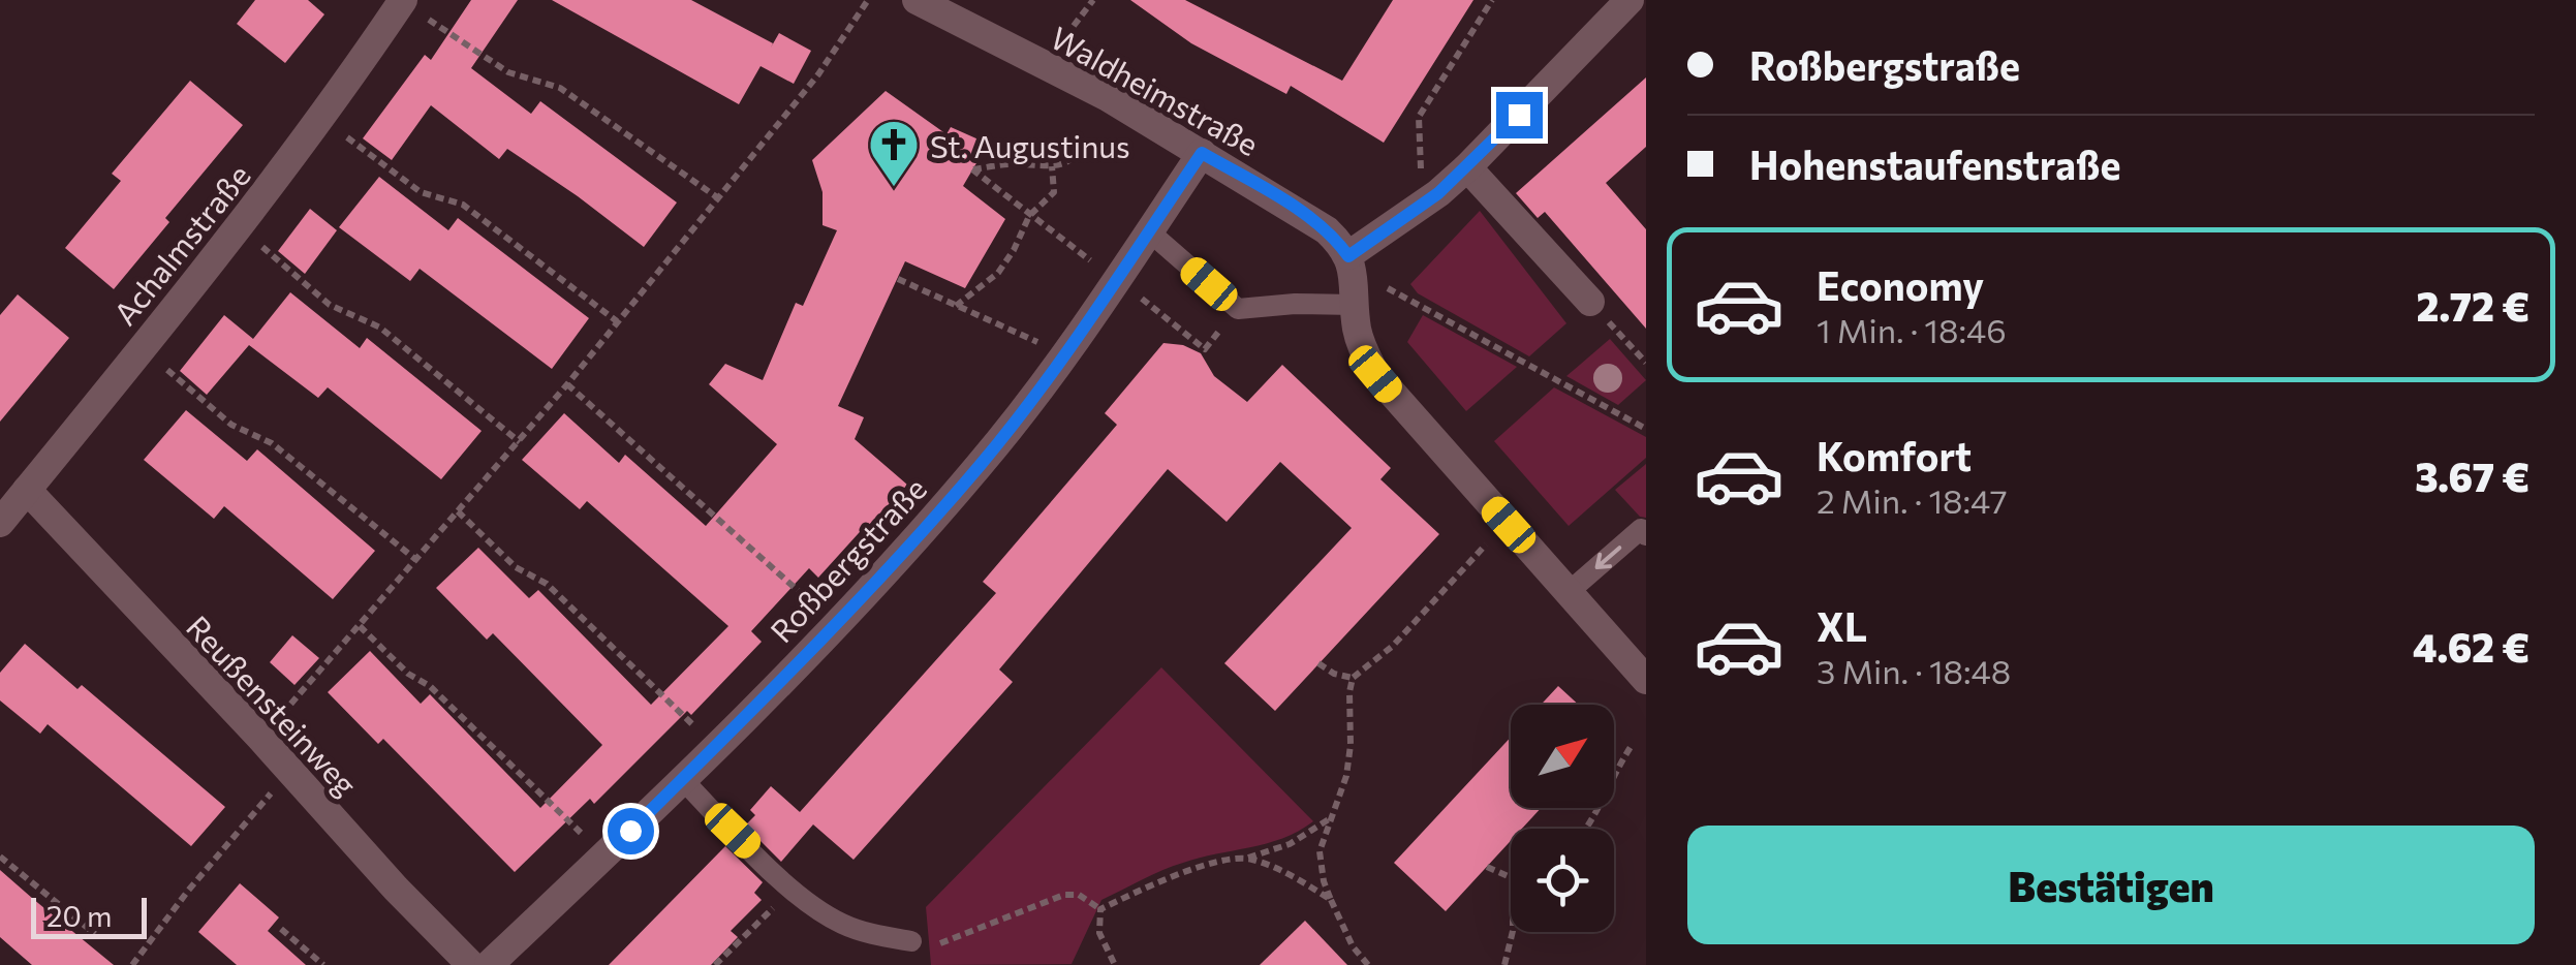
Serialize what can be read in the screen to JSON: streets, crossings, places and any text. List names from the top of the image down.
{
  "streets": {
    "street": [
      "Waldheimstraße",
      "Achalmstraße",
      "Roßbergstraße",
      "Reußensteinweg"
    ]
  },
  "crossings": [
    ["Waldheimstraße", "Roßbergstraße"],
    ["Achalmstraße", "Reußensteinweg"]
  ],
  "places": {
    "church": ["St. Augustinus"]
  },
  "scale_bar": "20 m",
  "north": "top right",
  "page": {
    "banner": ["Roßbergstraße", "Hohenstaufenstraße"],
    "list": [
      {
        "name": "Economy",
        "note": "1 Min. · 18:46",
        "value": "2.72 €"
      },
      {
        "name": "Komfort",
        "note": "2 Min. · 18:47",
        "value": "3.67 €"
      },
      {
        "name": "XL",
        "note": "3 Min. · 18:48",
        "value": "4.62 €"
      }
    ],
    "buttons": "Bestätigen",
    "scale": "20 m"
  }
}
